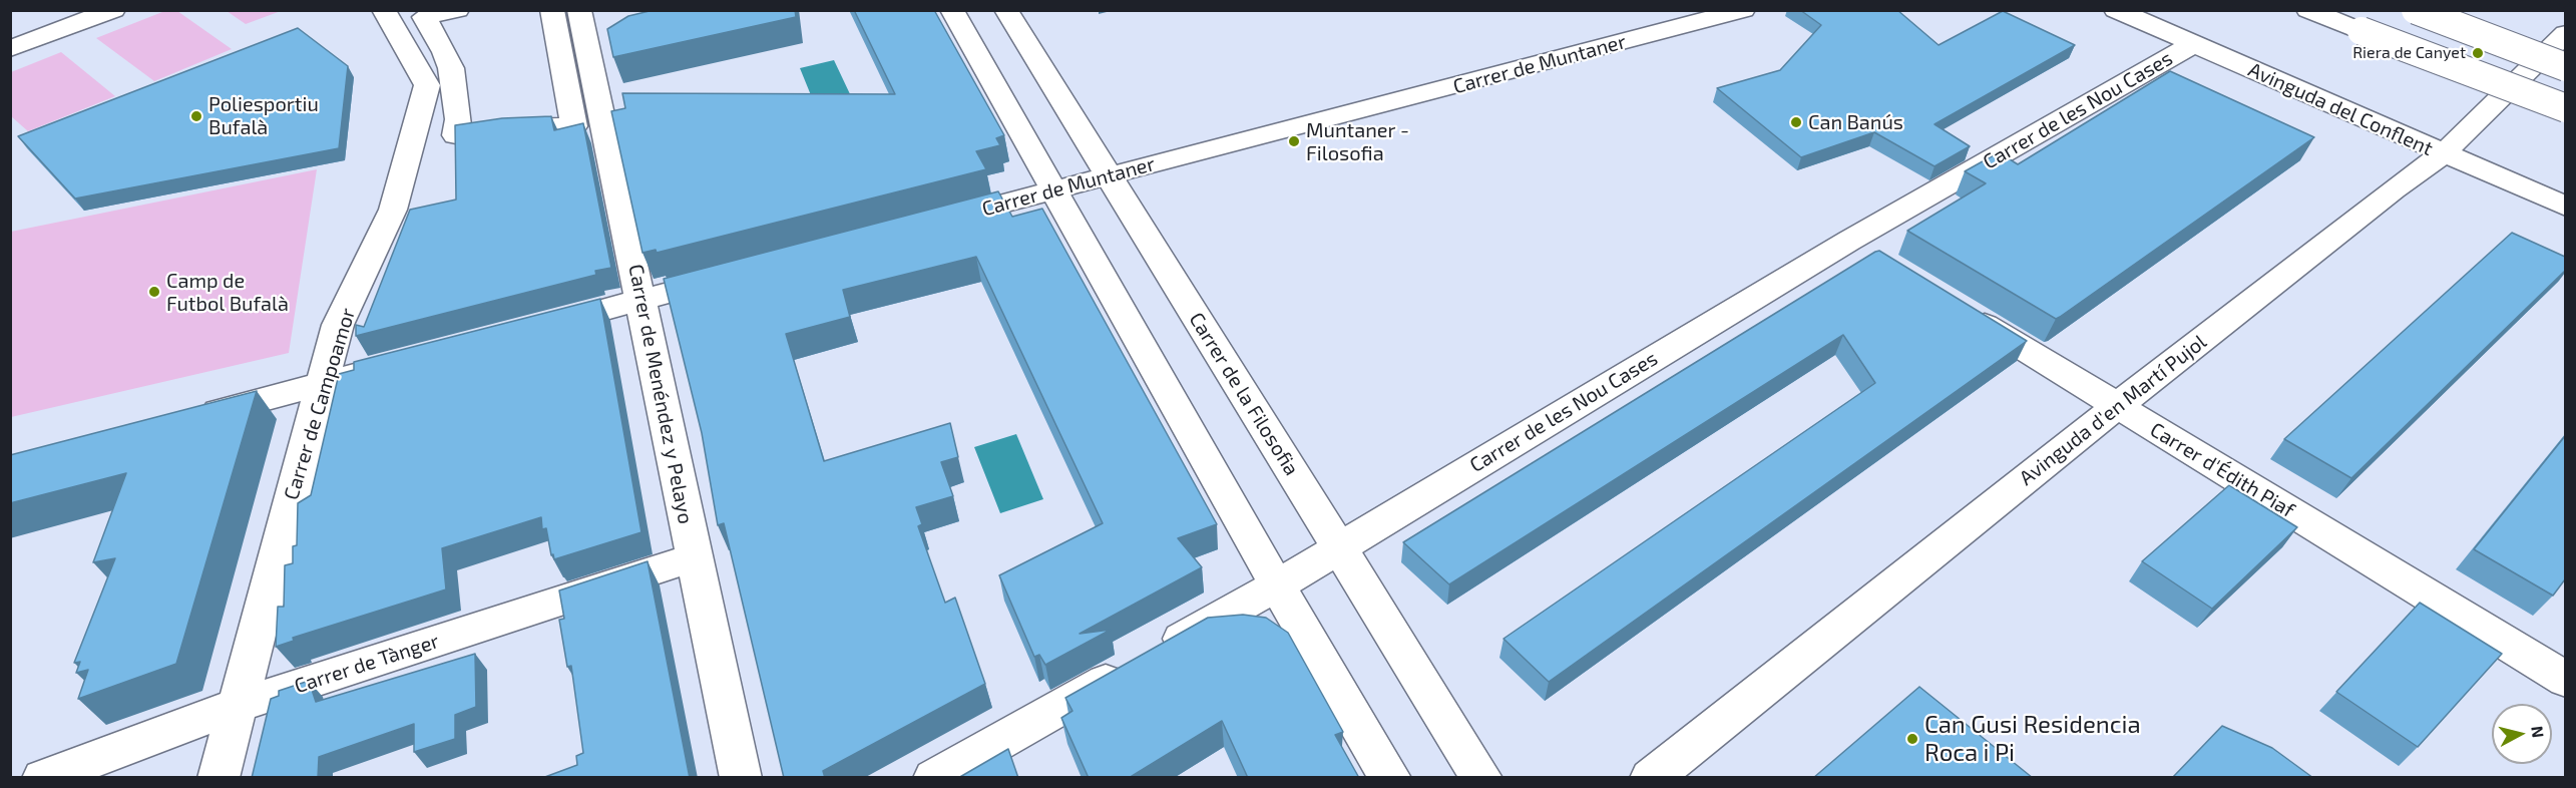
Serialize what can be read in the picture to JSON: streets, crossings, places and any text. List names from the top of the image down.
{
  "streets": {
    "main road": [
      "Carrer de Muntaner",
      "Avinguda del Conflent",
      "Carrer de les Nou Cases",
      "Carrer de Menéndez y Pelayo",
      "Carrer de la Filosofia",
      "Carrer de Campoamor",
      "Avinguda d'en Martí Pujol",
      "Carrer d'Édith Piaf",
      "Carrer de Tànger"
    ]
  },
  "crossings": [
    ["Carrer de Muntaner", "Carrer de la Filosofia"],
    ["Avinguda del Conflent", "Carrer de les Nou Cases"],
    ["Avinguda del Conflent", "Avinguda d'en Martí Pujol"],
    ["Carrer de les Nou Cases", "Carrer de la Filosofia"],
    ["Carrer de Menéndez y Pelayo", "Carrer de Tànger"],
    ["Carrer de Campoamor", "Carrer de Tànger"],
    ["Avinguda d'en Martí Pujol", "Carrer d'Édith Piaf"]
  ],
  "places": [
    "Riera de Canyet",
    "Poliesportiu Bufalà",
    "Can Banús",
    "Muntaner - Filosofia",
    "Camp de Futbol Bufalà",
    "Can Gusi Residencia Roca i Pi"
  ],
  "north": "right"
}
